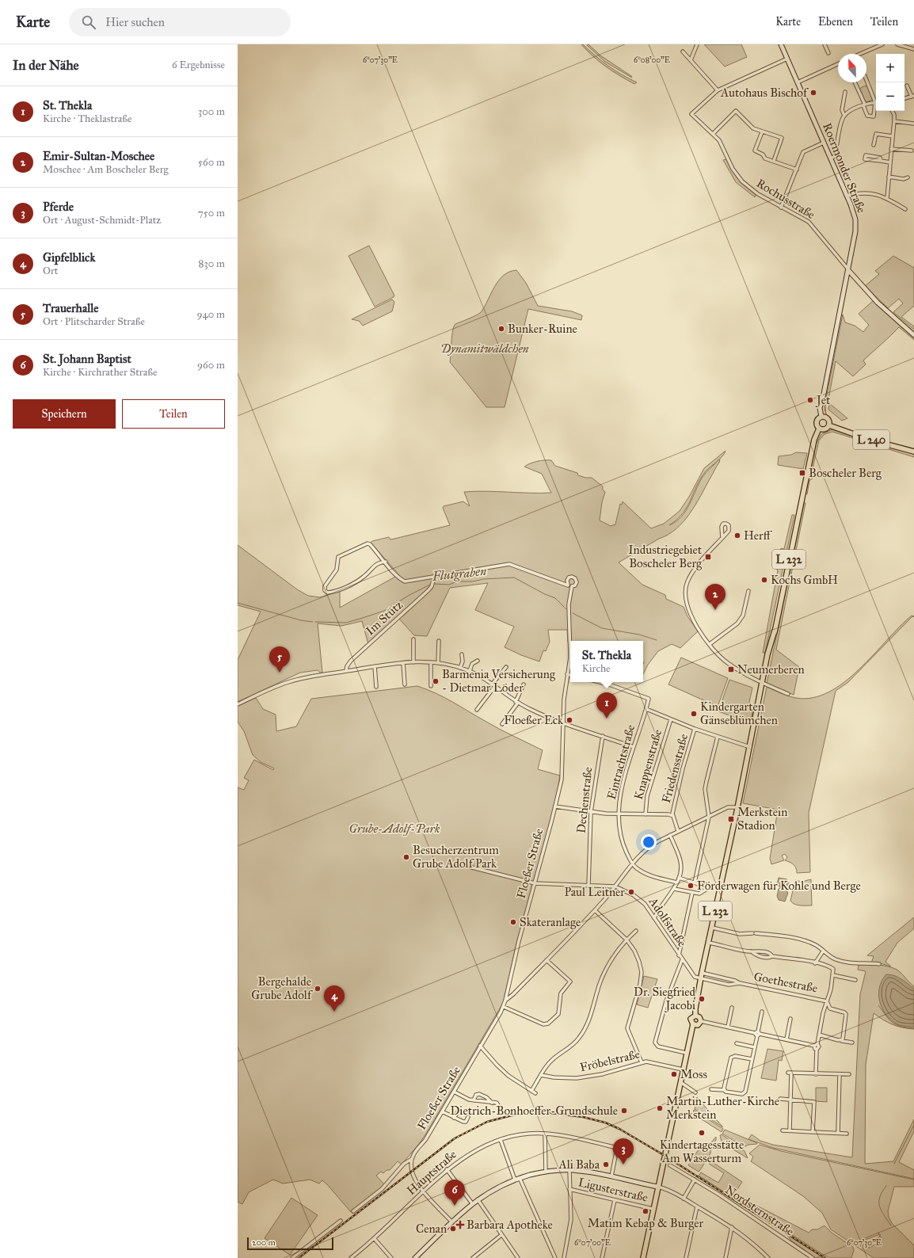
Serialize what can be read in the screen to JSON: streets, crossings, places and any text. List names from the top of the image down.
{
  "streets": {
    "main road": ["Roermonder Straße", "L 240", "L 232"],
    "street": [
      "Rochusstraße",
      "Im Stütz",
      "Eintrachtstraße",
      "Knappenstraße",
      "Friedensstraße",
      "Dechenstraße",
      "Floeßer Straße",
      "Adolfstraße",
      "Goethestraße",
      "Fröbelstraße",
      "Hauptstraße",
      "Ligusterstraße",
      "Nordsternstraße"
    ]
  },
  "crossings": [
    ["Roermonder Straße", "Rochusstraße"],
    ["Roermonder Straße", "L 240"],
    ["Roermonder Straße", "L 232"],
    ["L 240", "L 232"],
    ["L 232", "Adolfstraße"],
    ["L 232", "Goethestraße"],
    ["L 232", "Fröbelstraße"],
    ["L 232", "Ligusterstraße"],
    ["Dechenstraße", "Adolfstraße"],
    ["Floeßer Straße", "Adolfstraße"],
    ["Adolfstraße", "Goethestraße"]
  ],
  "water": ["Flutgraben"],
  "parks": ["Dynamitwäldchen", "Grube-Adolf-Park"],
  "places": {
    "other": [
      "Autohaus Bischof",
      "Bunker-Ruine",
      "Jet",
      "Herff",
      "Kochs GmbH",
      "Barmenia Versicherung - Dietmar Löder",
      "Kindergarten Gänseblümchen",
      "Floeßer Eck",
      "Besucherzentrum Grube Adolf Park",
      "Förderwagen für Kohle und Berge",
      "Paul Leitner",
      "Skateranlage",
      "Bergehalde Grube Adolf",
      "Dr. Siegfried Jacobi",
      "Moss",
      "Martin-Luther-Kirche Merkstein",
      "Dietrich-Bonhoeffer-Grundschule",
      "Kindertagesstätte Am Wasserturm",
      "Ali Baba",
      "Matim Kebap & Burger",
      "Cenan"
    ],
    "transit": [
      "Boscheler Berg",
      "Industriegebiet Boscheler Berg",
      "Neumerberen",
      "Merkstein Stadion"
    ],
    "health": ["Barbara Apotheke"]
  },
  "scale_bar": "200 m",
  "north": "top",
  "page": {
    "header": "Karte",
    "search": "Hier suchen",
    "nav": ["Karte", "Ebenen", "Teilen"],
    "heading": ["In der Nähe", "6 Ergebnisse"],
    "map_buttons": ["+", "−"],
    "list": [
      {
        "mark": "1",
        "name": "St. Thekla",
        "note": "Kirche · Theklastraße",
        "value": "300 m"
      },
      {
        "mark": "2",
        "name": "Emir-Sultan-Moschee",
        "note": "Moschee · Am Boscheler Berg",
        "value": "560 m"
      },
      {
        "mark": "3",
        "name": "Pferde",
        "note": "Ort · August-Schmidt-Platz",
        "value": "750 m"
      },
      {
        "mark": "4",
        "name": "Gipfelblick",
        "note": "Ort",
        "value": "830 m"
      },
      {
        "mark": "5",
        "name": "Trauerhalle",
        "note": "Ort · Plitscharder Straße",
        "value": "940 m"
      },
      {
        "mark": "6",
        "name": "St. Johann Baptist",
        "note": "Kirche · Kirchrather Straße",
        "value": "960 m"
      }
    ],
    "buttons": ["Speichern", "Teilen"],
    "pins": [
      "2",
      "5",
      "1",
      "4",
      "3",
      "6"
    ],
    "popup": ["St. Thekla", "Kirche"],
    "scale": "200 m"
  },
  "coordinates": ["6°07'30\"E", "6°08'00\"E", "6°07'00\"E"]
}
